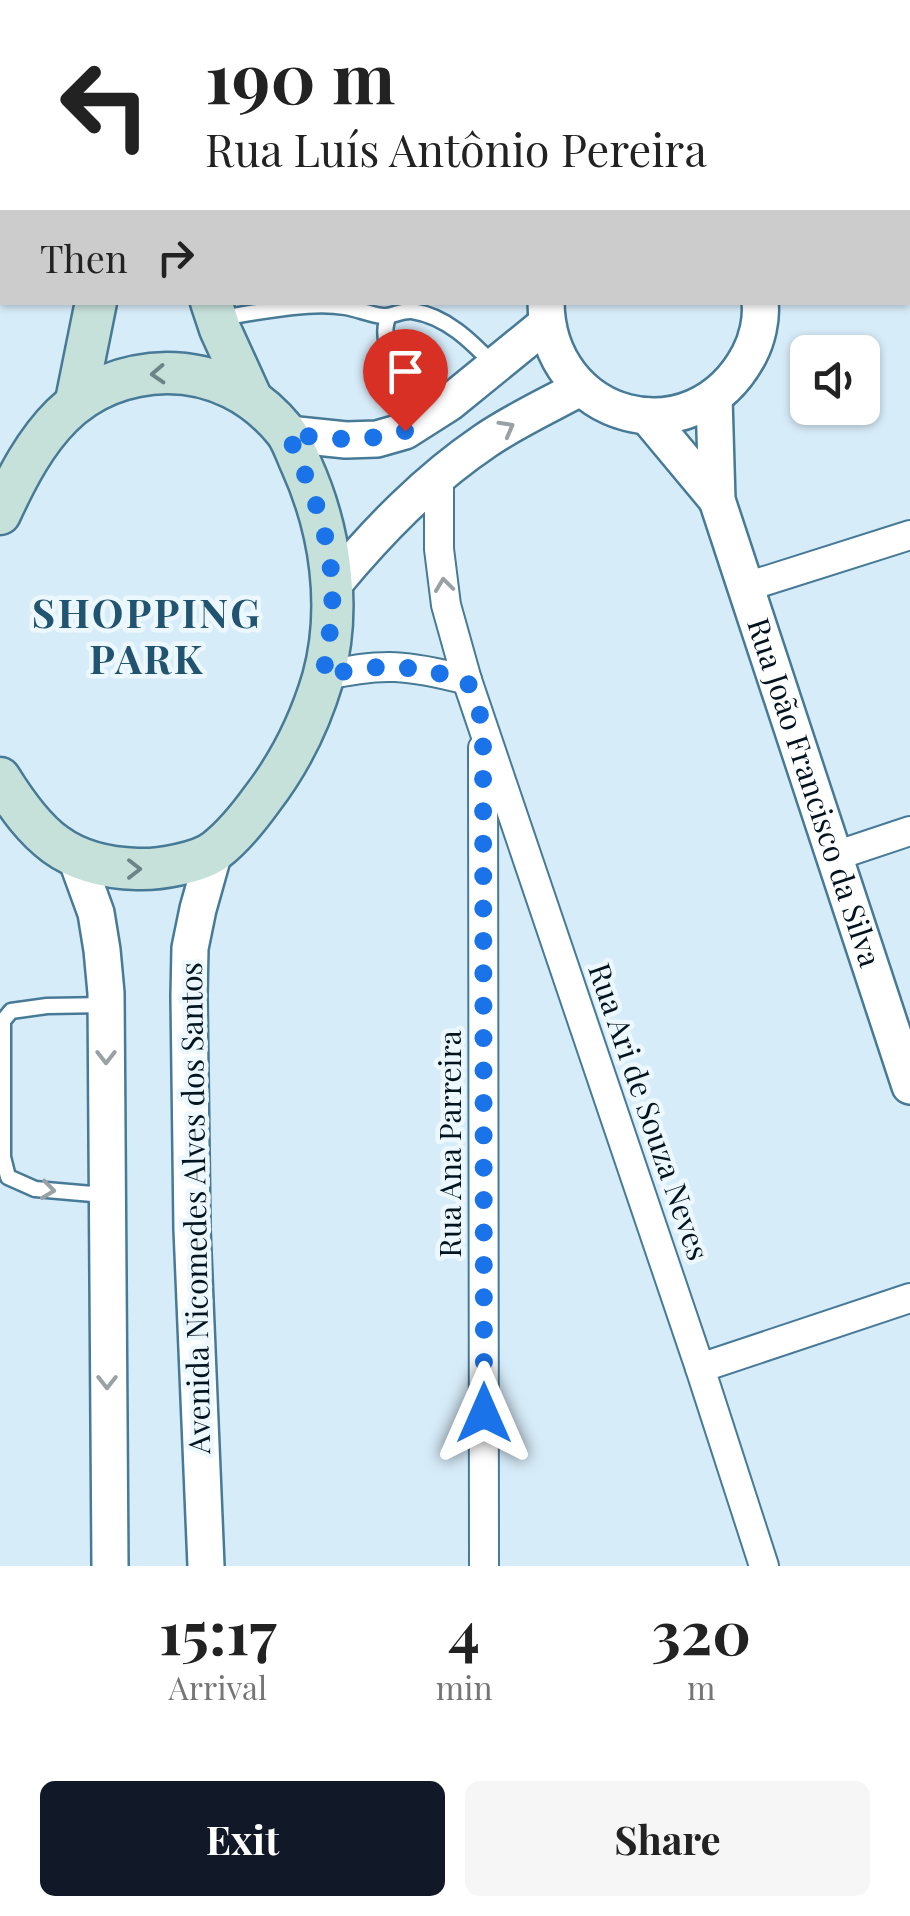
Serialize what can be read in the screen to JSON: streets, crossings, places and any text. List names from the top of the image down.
{
  "streets": {
    "street": [
      "Rua João Francisco da Silva",
      "Rua Ari de Souza Neves",
      "Rua Ana Parreira",
      "Avenida Nicomedes Alves dos Santos"
    ]
  },
  "crossings": [
    ["Rua Ari de Souza Neves", "Rua Ana Parreira"]
  ],
  "districts": ["SHOPPING PARK"],
  "page": {
    "turn": ["190 m", "Rua Luís Antônio Pereira"],
    "then": "Then",
    "eta": [
      "15:17",
      "Arrival",
      "4",
      "min",
      "320",
      "m"
    ],
    "buttons": ["Exit", "Share"]
  }
}
